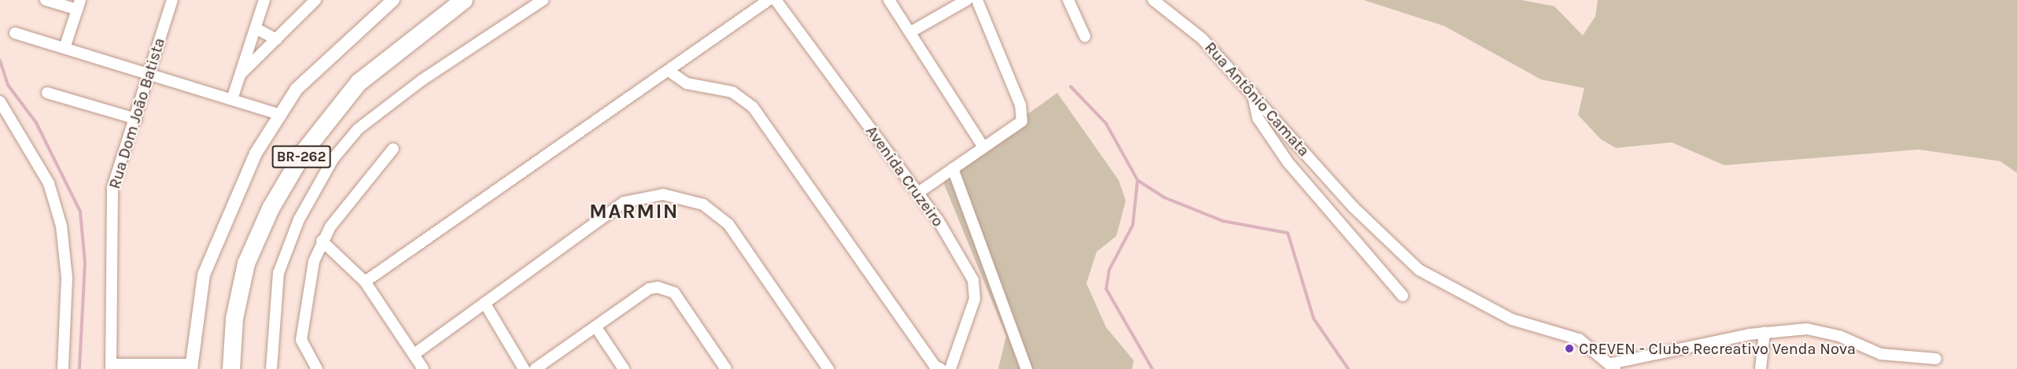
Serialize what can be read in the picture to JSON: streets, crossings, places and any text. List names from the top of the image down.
{
  "streets": {
    "highway": ["BR-262"],
    "street": ["Rua Antônio Camata", "Rua Dom João Batista", "Avenida Cruzeiro"]
  },
  "districts": ["MARMIN"],
  "places": ["CREVEN - Clube Recreativo Venda Nova"]
}
